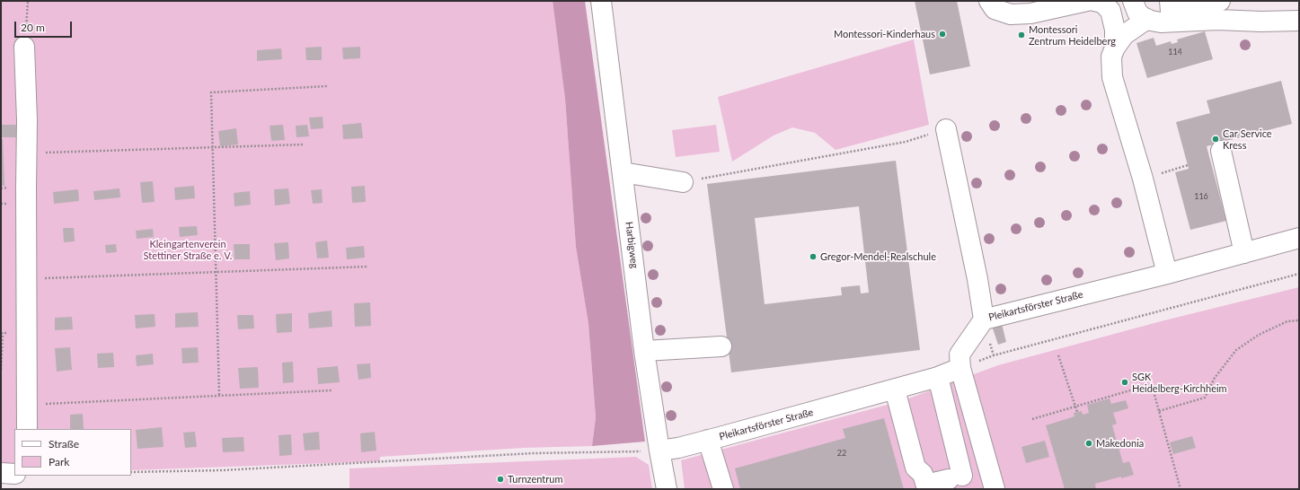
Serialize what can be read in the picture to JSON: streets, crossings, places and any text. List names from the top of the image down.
{
  "streets": {
    "street": ["Harbigweg", "Pleikartsförster Straße"]
  },
  "crossings": [
    ["Harbigweg", "Pleikartsförster Straße"]
  ],
  "parks": ["Kleingartenverein Stettiner Straße e. V."],
  "places": [
    "Montessori-Kinderhaus",
    "Montessori Zentrum Heidelberg",
    "Car Service Kress",
    "Gregor-Mendel-Realschule",
    "SGK Heidelberg-Kirchheim",
    "Makedonia",
    "Turnzentrum"
  ],
  "house_numbers": ["114", "116", "22"],
  "legend": ["Straße", "Park"],
  "scale_bar": "20 m"
}
